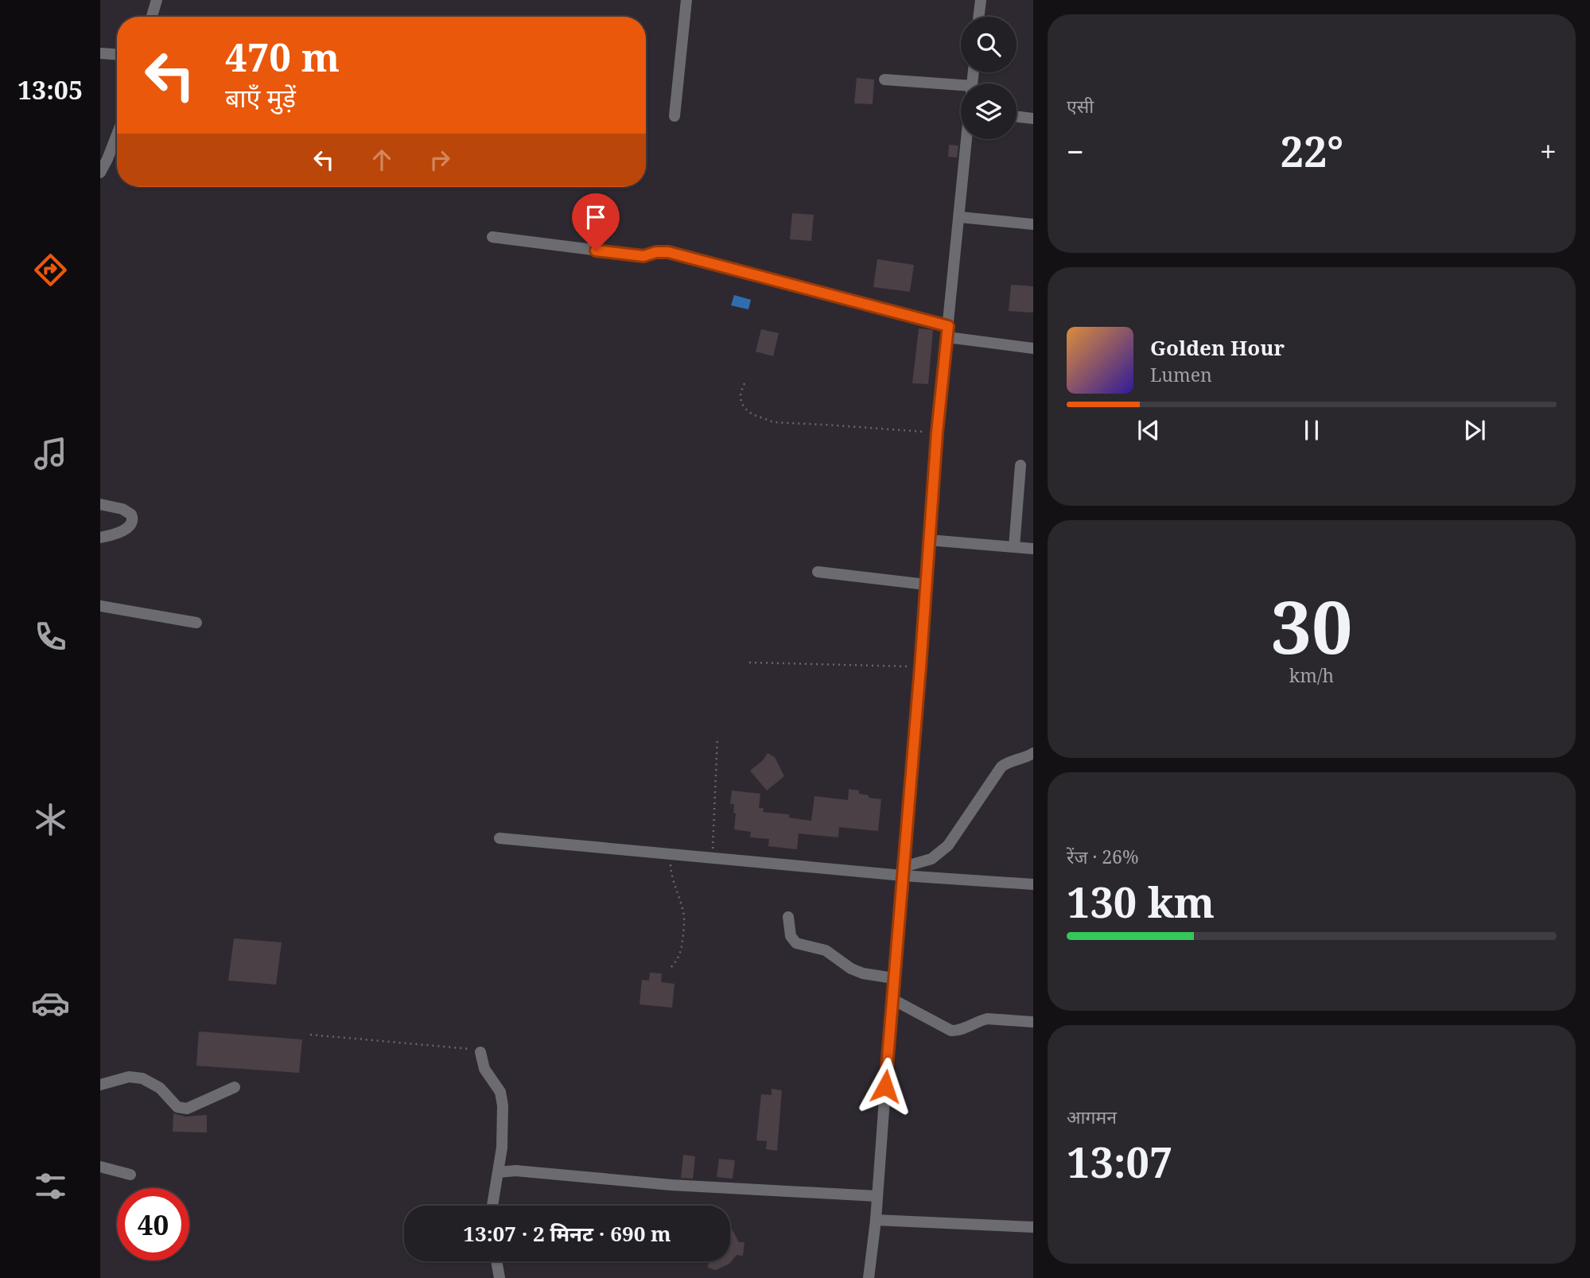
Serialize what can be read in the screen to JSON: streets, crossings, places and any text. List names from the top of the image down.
{
  "page": {
    "tabs": "13:05",
    "tile": [
      "एसी",
      ["30", "km/h"],
      ["रेंज · 26%", "130 km"],
      ["आगमन", "13:07"]
    ],
    "turn": ["470 m", "बाएँ मुड़ें"],
    "heat": ["−", "22°", "+"],
    "song": ["Golden Hour", "Lumen"],
    "limit": "40",
    "trip": "13:07 · 2 मिनट · 690 m"
  }
}
